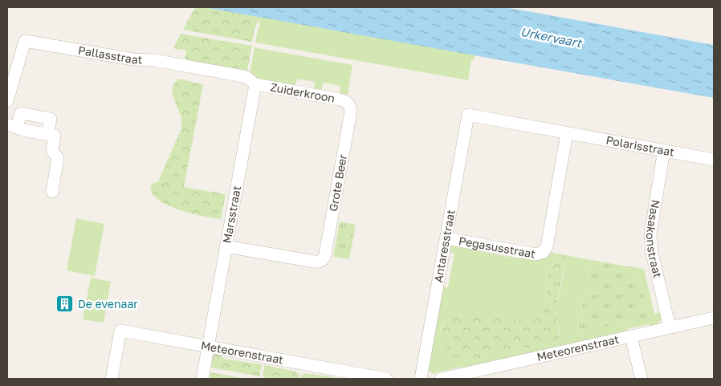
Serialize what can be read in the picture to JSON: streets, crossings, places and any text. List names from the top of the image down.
{
  "streets": {
    "street": [
      "Pallasstraat",
      "Zuiderkroon",
      "Polarisstraat",
      "Grote Beer",
      "Marsstraat",
      "Nasakonstraat",
      "Pegasusstraat",
      "Antaresstraat",
      "Meteorenstraat"
    ]
  },
  "crossings": [
    ["Pallasstraat", "Zuiderkroon"],
    ["Pallasstraat", "Marsstraat"],
    ["Zuiderkroon", "Grote Beer"],
    ["Zuiderkroon", "Marsstraat"],
    ["Polarisstraat", "Nasakonstraat"],
    ["Polarisstraat", "Pegasusstraat"],
    ["Polarisstraat", "Antaresstraat"],
    ["Grote Beer", "Marsstraat"],
    ["Marsstraat", "Meteorenstraat"],
    ["Nasakonstraat", "Meteorenstraat"],
    ["Pegasusstraat", "Antaresstraat"]
  ],
  "water": ["Urkervaart"],
  "places": {
    "building": ["De evenaar"]
  }
}
